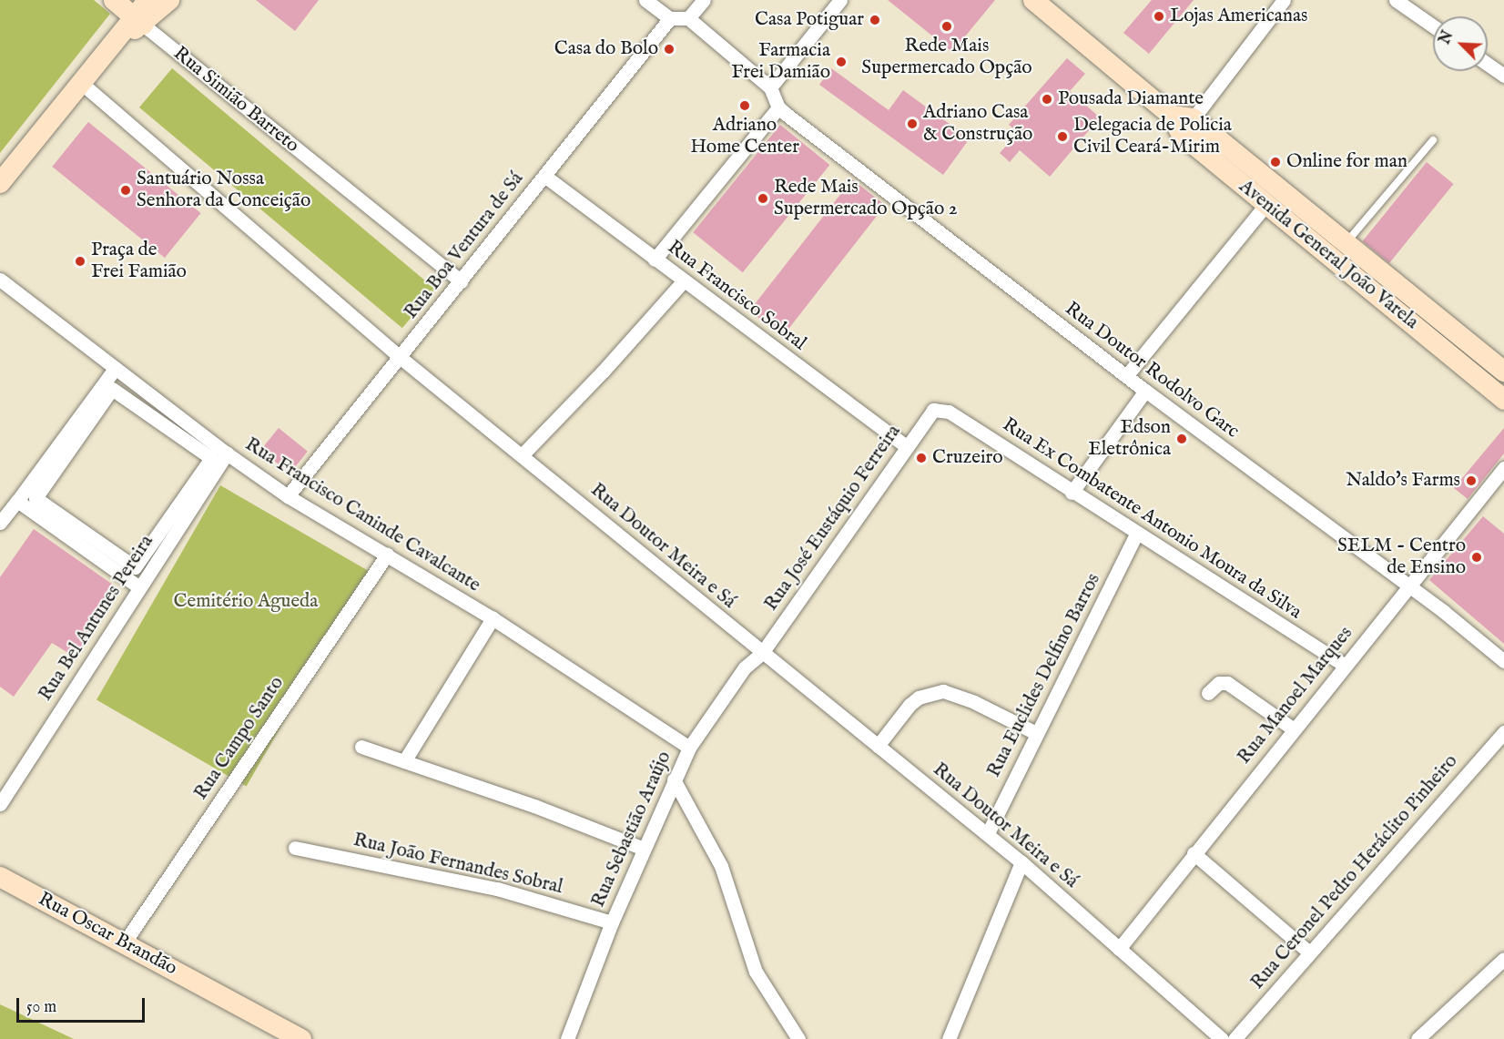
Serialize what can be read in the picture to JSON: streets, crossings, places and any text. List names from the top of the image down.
{
  "streets": {
    "main road": ["Rua Simião Barreto", "Avenida General João Varela", "Rua Oscar Brandão"],
    "street": [
      "Rua Boa Ventura de Sá",
      "Rua Francisco Sobral",
      "Rua Doutor Rodolvo Garc",
      "Rua Francisco Caninde Cavalcante",
      "Rua José Eustáquio Ferreira",
      "Rua Ex Combatente Antonio Moura da Silva",
      "Rua Doutor Meira e Sá",
      "Rua Bel Antunes Pereira",
      "Rua Euclides Delfino Barros",
      "Rua Manoel Marques",
      "Rua Campo Santo",
      "Rua Sebastião Araújo",
      "Rua João Fernandes Sobral",
      "Rua Ceronel Pedro Heráclito Pinheiro"
    ]
  },
  "crossings": [
    ["Rua Simião Barreto", "Rua Boa Ventura de Sá"],
    ["Rua Boa Ventura de Sá", "Rua Francisco Sobral"],
    ["Rua Boa Ventura de Sá", "Rua Francisco Caninde Cavalcante"],
    ["Rua Boa Ventura de Sá", "Rua Doutor Meira e Sá"],
    ["Rua Francisco Sobral", "Rua José Eustáquio Ferreira"],
    ["Rua Doutor Rodolvo Garc", "Rua Manoel Marques"],
    ["Rua Francisco Caninde Cavalcante", "Rua Bel Antunes Pereira"],
    ["Rua Francisco Caninde Cavalcante", "Rua Campo Santo"],
    ["Rua Francisco Caninde Cavalcante", "Rua Sebastião Araújo"],
    ["Rua José Eustáquio Ferreira", "Rua Ex Combatente Antonio Moura da Silva"],
    ["Rua José Eustáquio Ferreira", "Rua Doutor Meira e Sá"],
    ["Rua José Eustáquio Ferreira", "Rua Sebastião Araújo"],
    ["Rua Ex Combatente Antonio Moura da Silva", "Rua Euclides Delfino Barros"],
    ["Rua Ex Combatente Antonio Moura da Silva", "Rua Manoel Marques"],
    ["Rua Doutor Meira e Sá", "Rua Euclides Delfino Barros"],
    ["Rua Doutor Meira e Sá", "Rua Manoel Marques"],
    ["Rua Doutor Meira e Sá", "Rua Sebastião Araújo"],
    ["Rua Campo Santo", "Rua Oscar Brandão"],
    ["Rua Sebastião Araújo", "Rua João Fernandes Sobral"]
  ],
  "parks": ["Cemitério Agueda"],
  "places": [
    "Lojas Americanas",
    "Casa Potiguar",
    "Rede Mais Supermercado Opção",
    "Casa do Bolo",
    "Farmacia Frei Damião",
    "Pousada Diamante",
    "Adriano Home Center",
    "Adriano Casa & Construção",
    "Delegacia de Policia Civil Ceará-Mirim",
    "Online for man",
    "Santuário Nossa Senhora da Conceição",
    "Rede Mais Supermercado Opção 2",
    "Praça de Frei Famião",
    "Edson Eletrônica",
    "Cruzeiro",
    "Naldo's Farms",
    "SELM - Centro de Ensino"
  ],
  "scale_bar": "50 m",
  "north": "top left"
}
